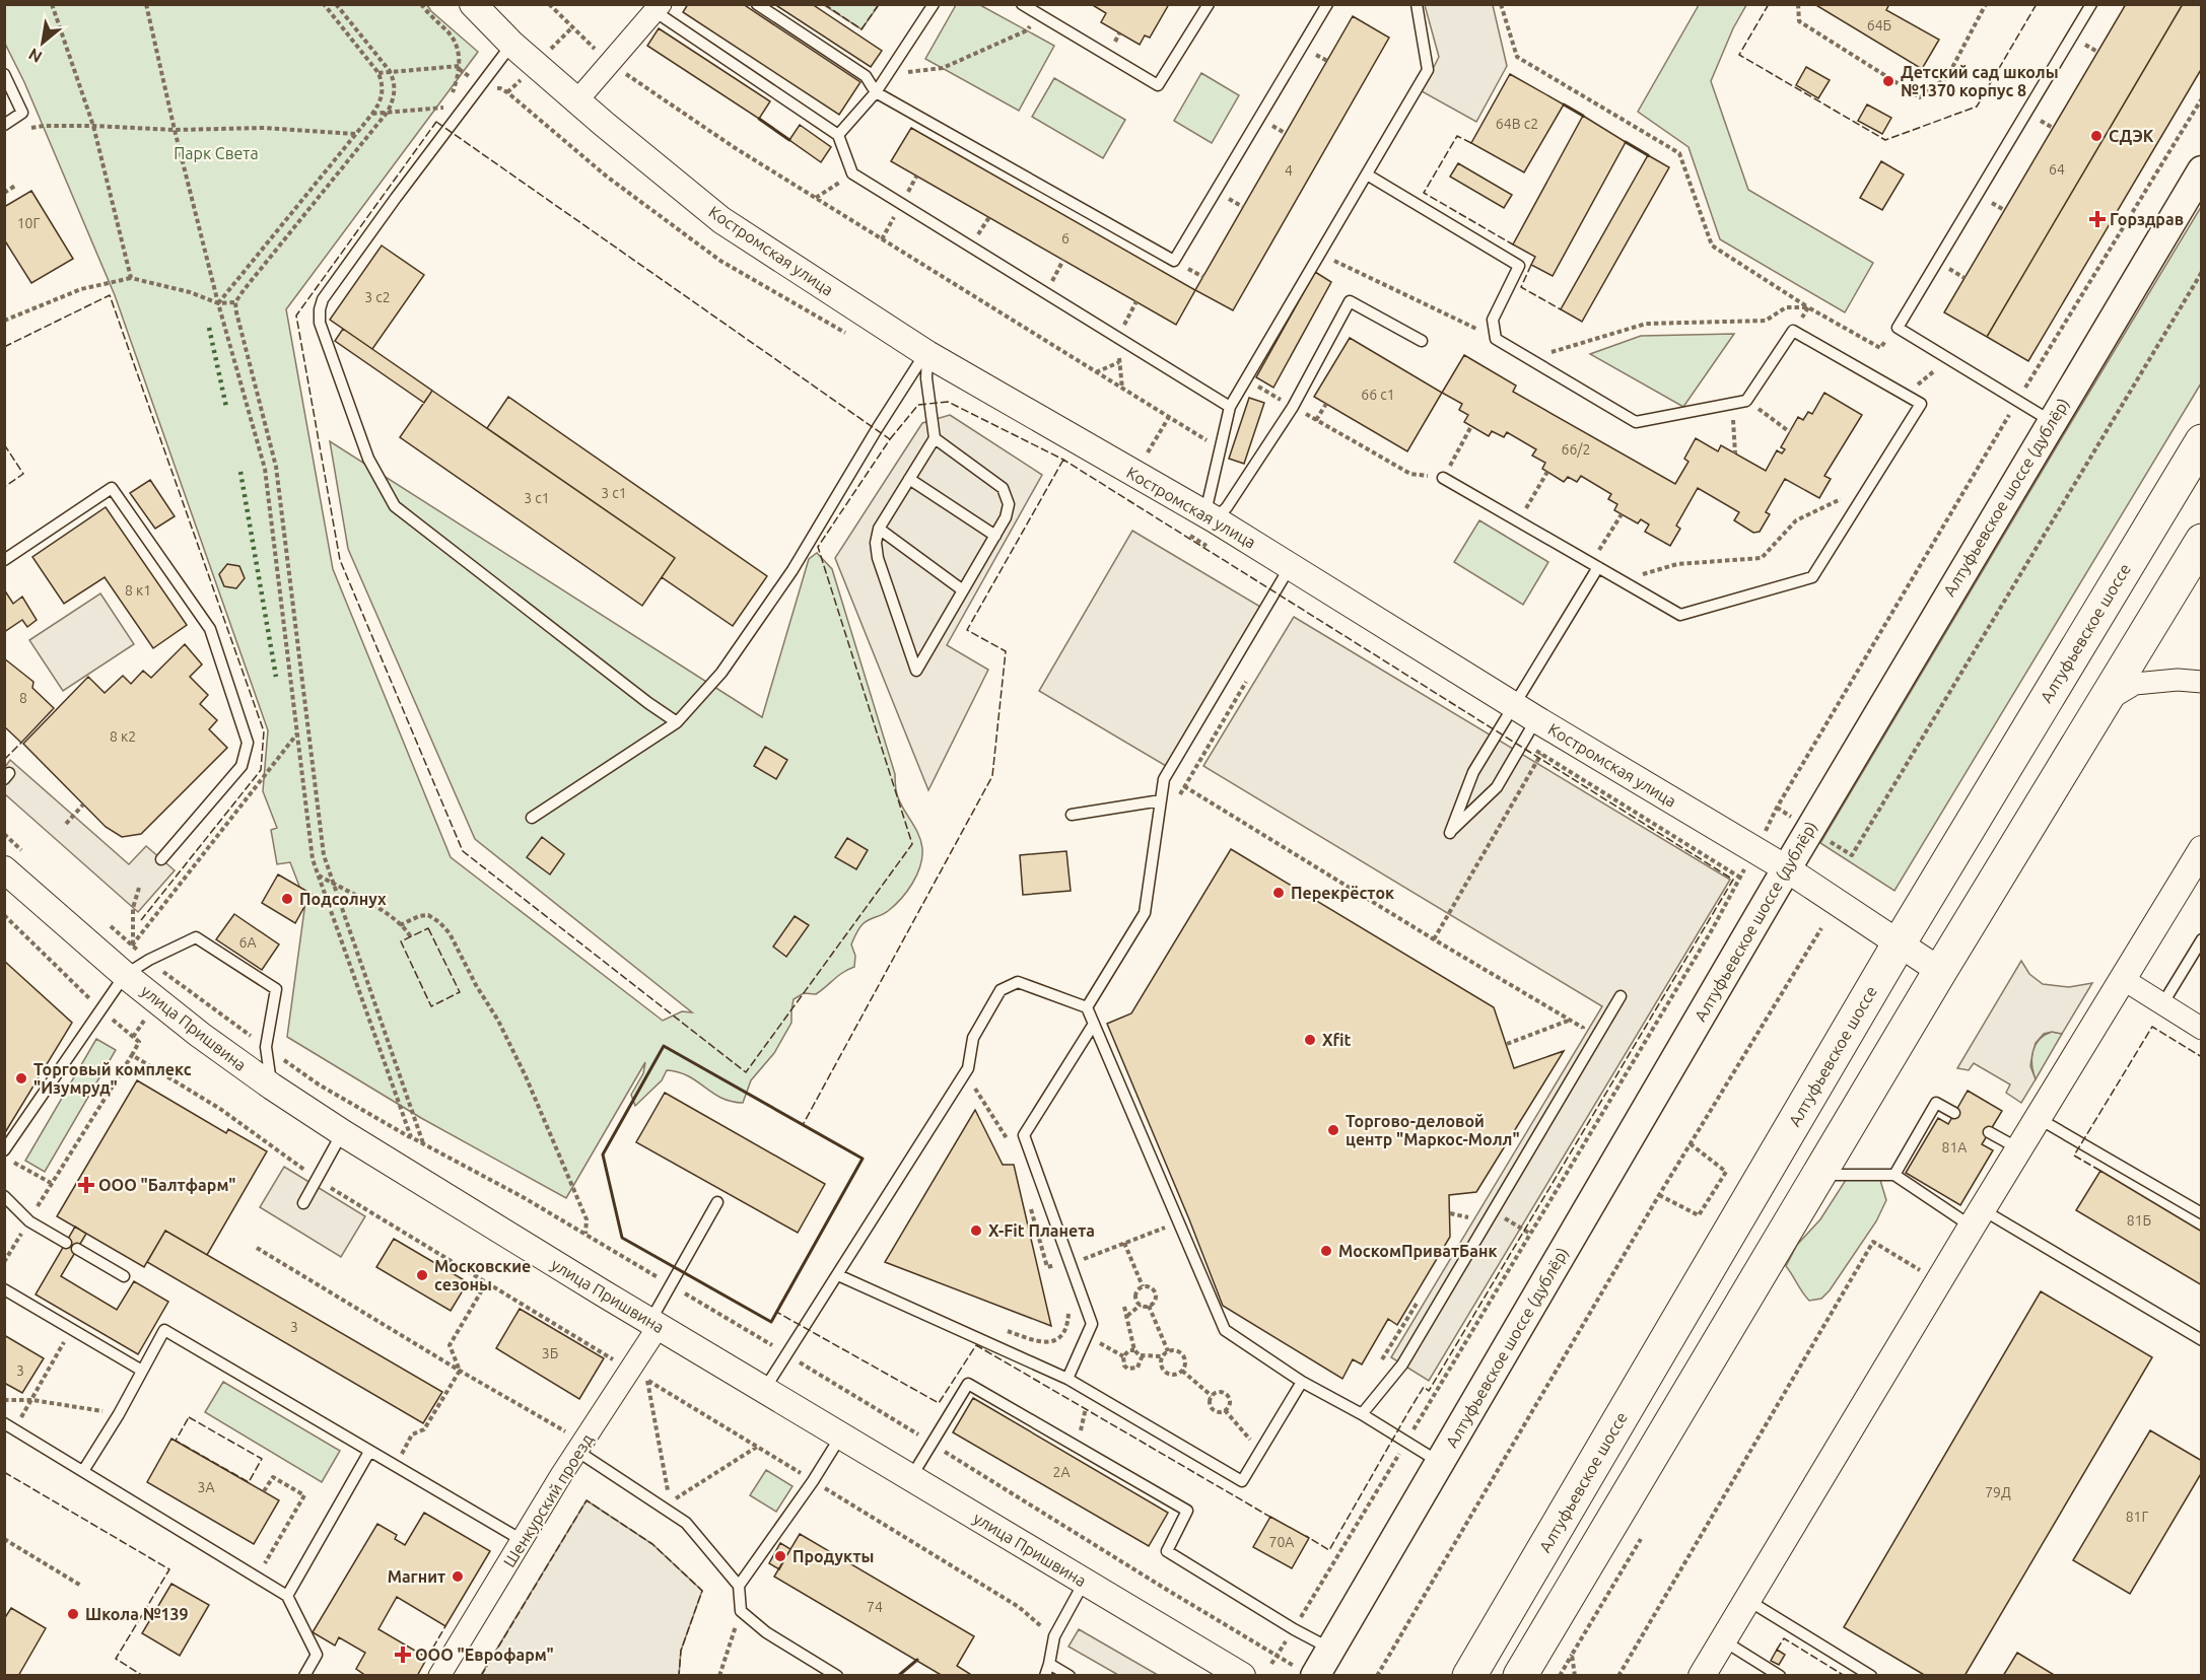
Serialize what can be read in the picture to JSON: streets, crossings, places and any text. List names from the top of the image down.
{
  "streets": {
    "main road": ["Алтуфьевское шоссе (дублёр)", "Алтуфьевское шоссе"],
    "street": ["Костромская улица", "улица Пришвина", "Шенкурский проезд"]
  },
  "crossings": [
    ["Костромская улица", "Алтуфьевское шоссе (дублёр)"],
    ["Костромская улица", "Алтуфьевское шоссе"],
    ["улица Пришвина", "Шенкурский проезд"]
  ],
  "parks": ["Парк Света"],
  "places": {
    "other": [
      "Детский сад школы №1370 корпус 8",
      "СДЭК",
      "Перекрёсток",
      "Подсолнух",
      "Xfit",
      "Торговый комплекс \"Изумруд\"",
      "Торгово-деловой центр \"Маркос-Молл\"",
      "X-Fit Планета",
      "МоскомПриватБанк",
      "Московские сезоны",
      "Продукты",
      "Магнит",
      "Школа №139"
    ],
    "health": ["Горздрав", "ООО \"Балтфарм\"", "ООО \"Еврофарм\""]
  },
  "house_numbers": [
    "64Б",
    "64В с2",
    "64",
    "4",
    "10Г",
    "6",
    "3 с2",
    "66 с1",
    "66/2",
    "3 с1",
    "3 с1",
    "8 к1",
    "8",
    "8 к2",
    "6А",
    "81А",
    "81Б",
    "3",
    "3Б",
    "3",
    "2А",
    "3А",
    "79Д",
    "81Г",
    "70А",
    "74"
  ],
  "north": "bottom left"
}
